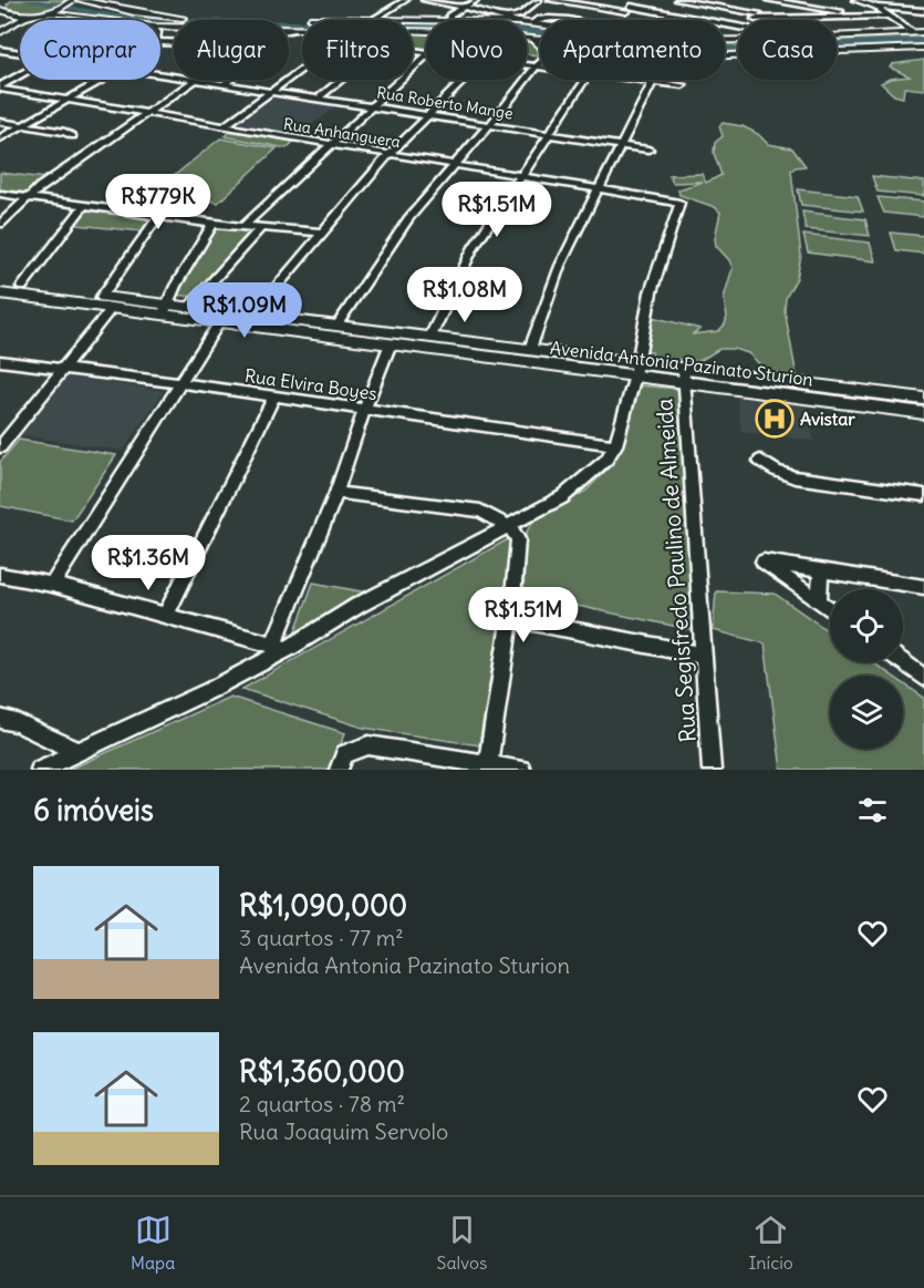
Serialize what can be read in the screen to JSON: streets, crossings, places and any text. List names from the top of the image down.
{
  "streets": {
    "main road": ["Avenida Antonia Pazinato Sturion"],
    "street": [
      "Rua Roberto Mange",
      "Rua Anhanguera",
      "Rua Elvira Boyes",
      "Rua Segisfredo Paulino de Almeida"
    ]
  },
  "crossings": [
    ["Rua Anhanguera", "Avenida Antonia Pazinato Sturion"],
    ["Avenida Antonia Pazinato Sturion", "Rua Segisfredo Paulino de Almeida"]
  ],
  "places": {
    "hospital": ["Avistar"]
  },
  "page": {
    "chip": [
      "Comprar",
      "Alugar",
      "Filtros",
      "Novo",
      "Apartamento",
      "Casa"
    ],
    "price": [
      "R$779K",
      "R$1.51M",
      "R$1.08M",
      "R$1.09M",
      "R$1.36M",
      "R$1.51M"
    ],
    "heading": "6 imóveis",
    "list": [
      {
        "name": "R$1,090,000",
        "note": "3 quartos · 77 m² · Avenida Antonia Pazinato Sturion"
      },
      {
        "name": "R$1,360,000",
        "note": "2 quartos · 78 m² · Rua Joaquim Servolo"
      }
    ],
    "tabs": ["Mapa", "Salvos", "Início"]
  }
}
